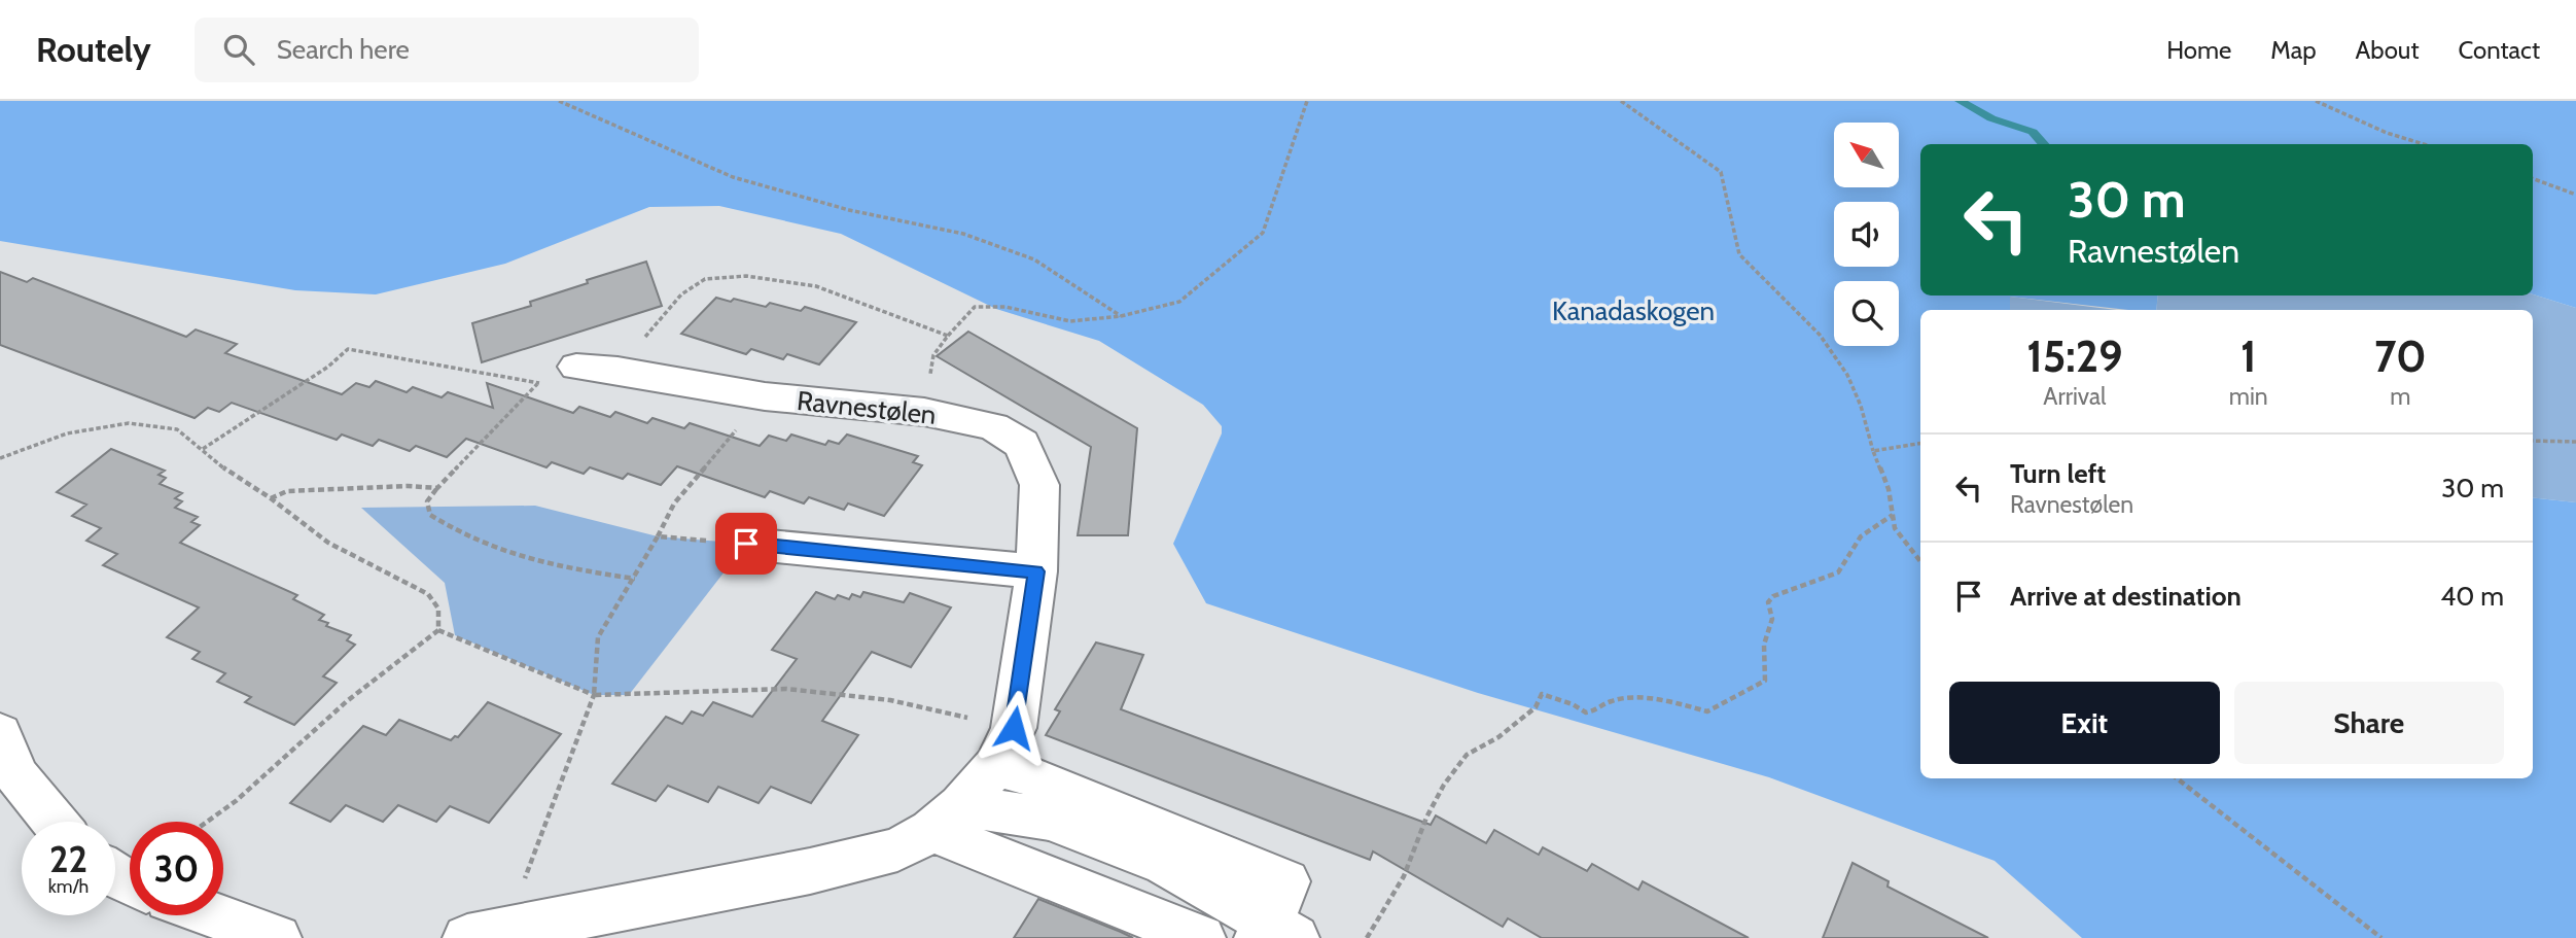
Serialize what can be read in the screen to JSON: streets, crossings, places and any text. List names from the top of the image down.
{
  "streets": {
    "street": ["Ravnestølen"]
  },
  "parks": ["Kanadaskogen"],
  "north": "top left",
  "page": {
    "header": "Routely",
    "search": "Search here",
    "nav": [
      "Home",
      "Map",
      "About",
      "Contact"
    ],
    "turn": ["30 m", "Ravnestølen"],
    "eta": [
      "15:29",
      "Arrival",
      "1",
      "min",
      "70",
      "m"
    ],
    "list": [
      {
        "name": "Turn left",
        "note": "Ravnestølen",
        "value": "30 m"
      },
      {
        "name": "Arrive at destination",
        "value": "40 m"
      }
    ],
    "buttons": ["Exit", "Share"],
    "speed": "22 km/h",
    "limit": "30"
  }
}
